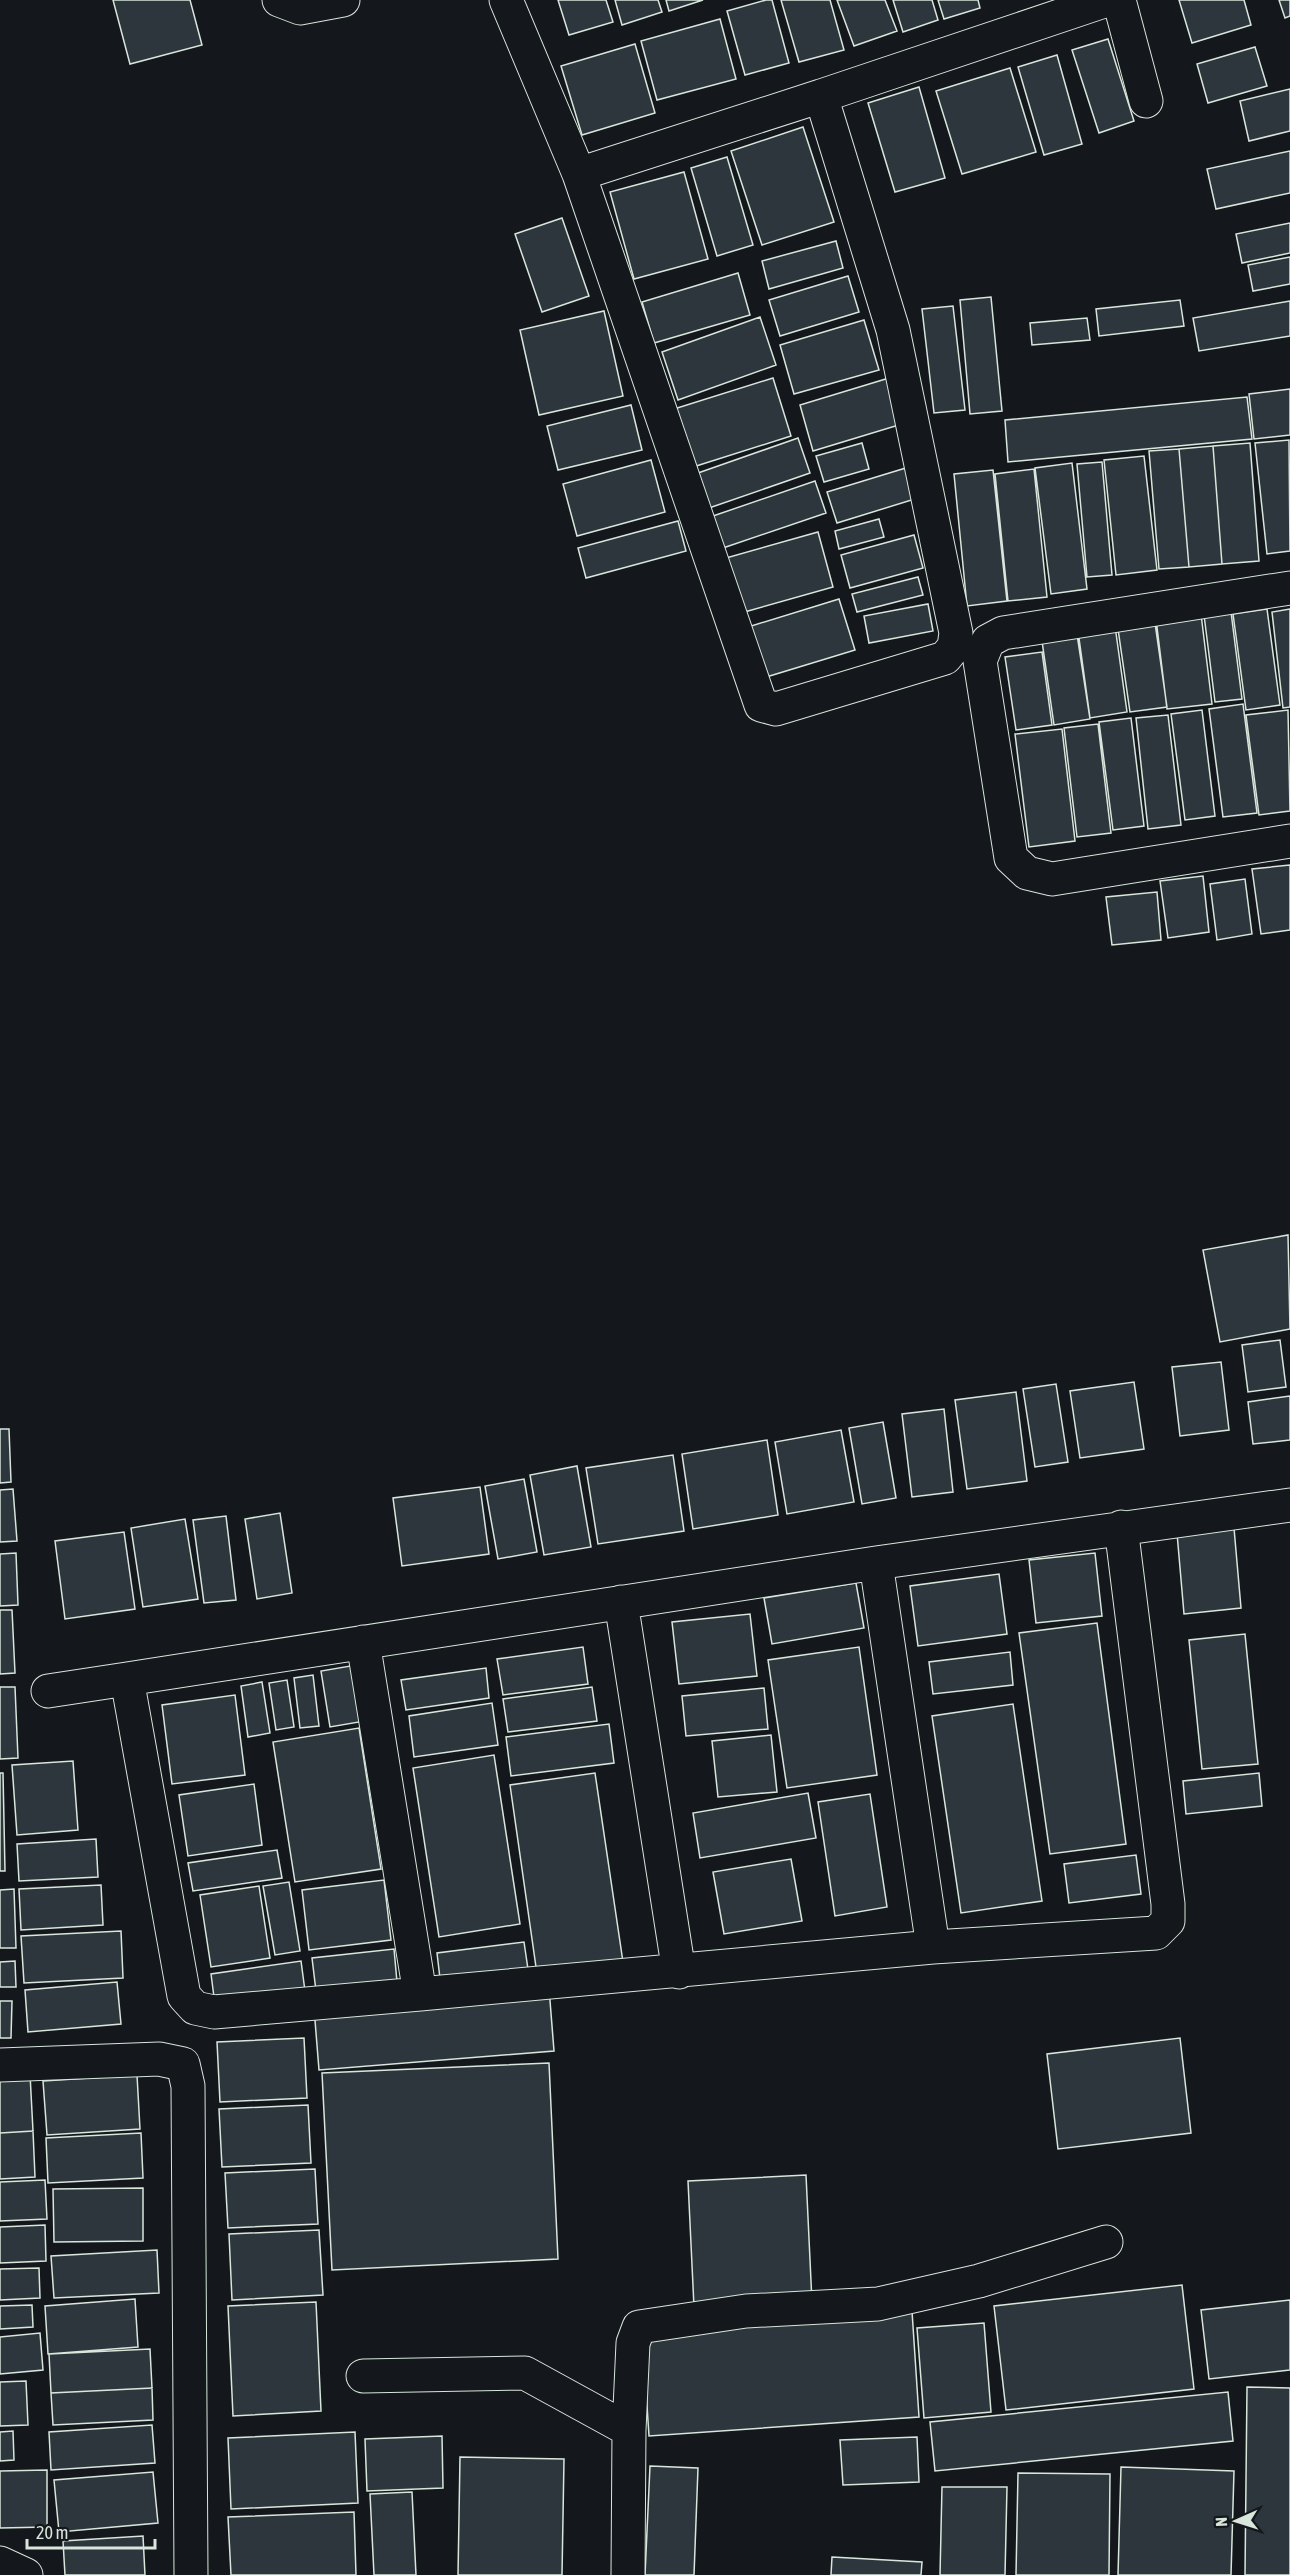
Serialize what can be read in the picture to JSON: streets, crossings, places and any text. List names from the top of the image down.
{
  "scale_bar": "20 m",
  "north": "left"
}
